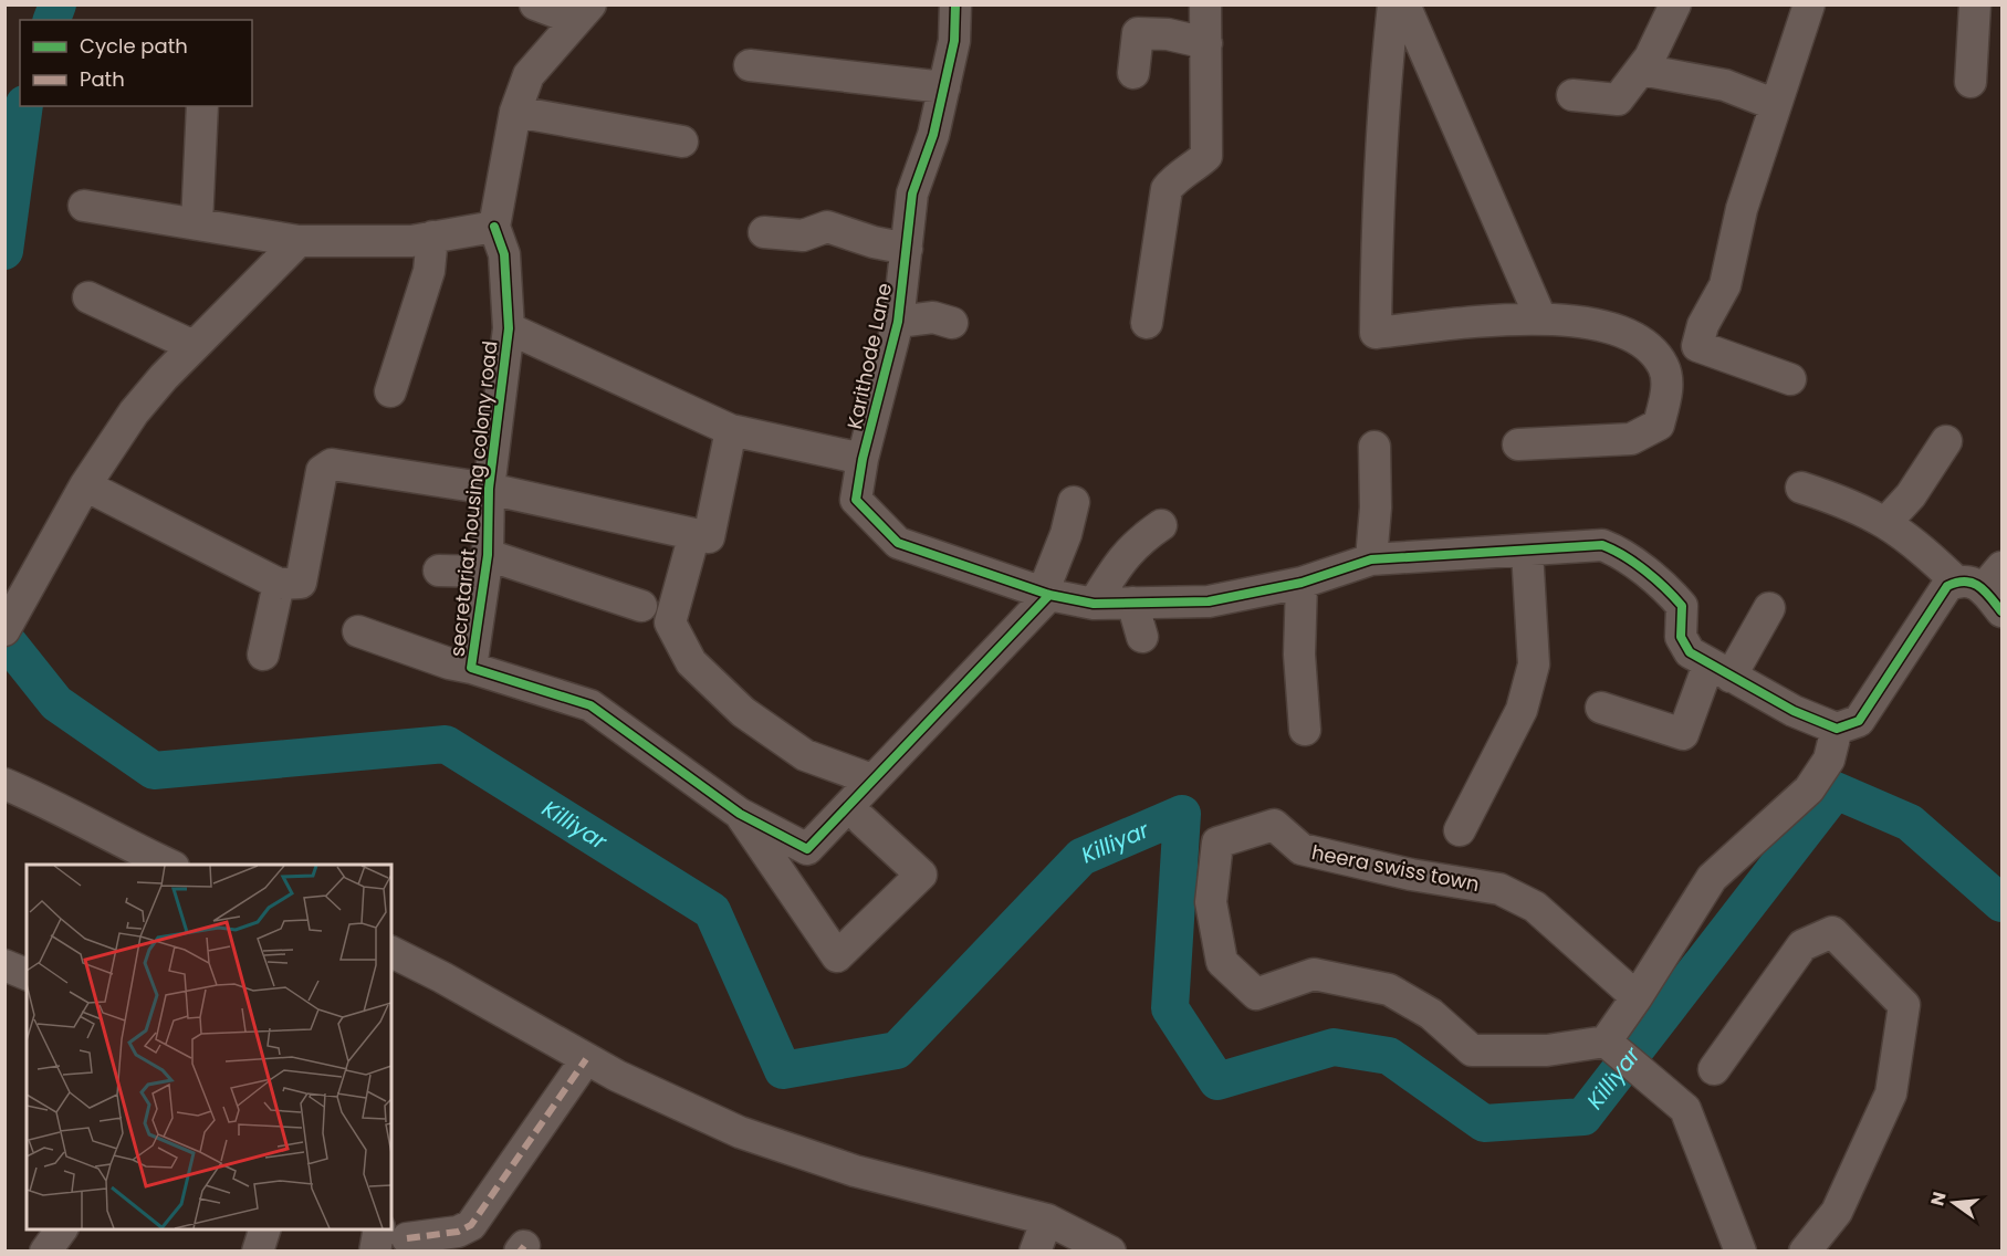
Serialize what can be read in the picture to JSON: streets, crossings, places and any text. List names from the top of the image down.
{
  "streets": {
    "street": ["Karithode Lane", "secretariat housing colony road", "heera swiss town"]
  },
  "crossings": [
    ["Karithode Lane", "secretariat housing colony road"]
  ],
  "water": ["Killiyar"],
  "legend": ["Cycle path", "Path"],
  "north": "left"
}
